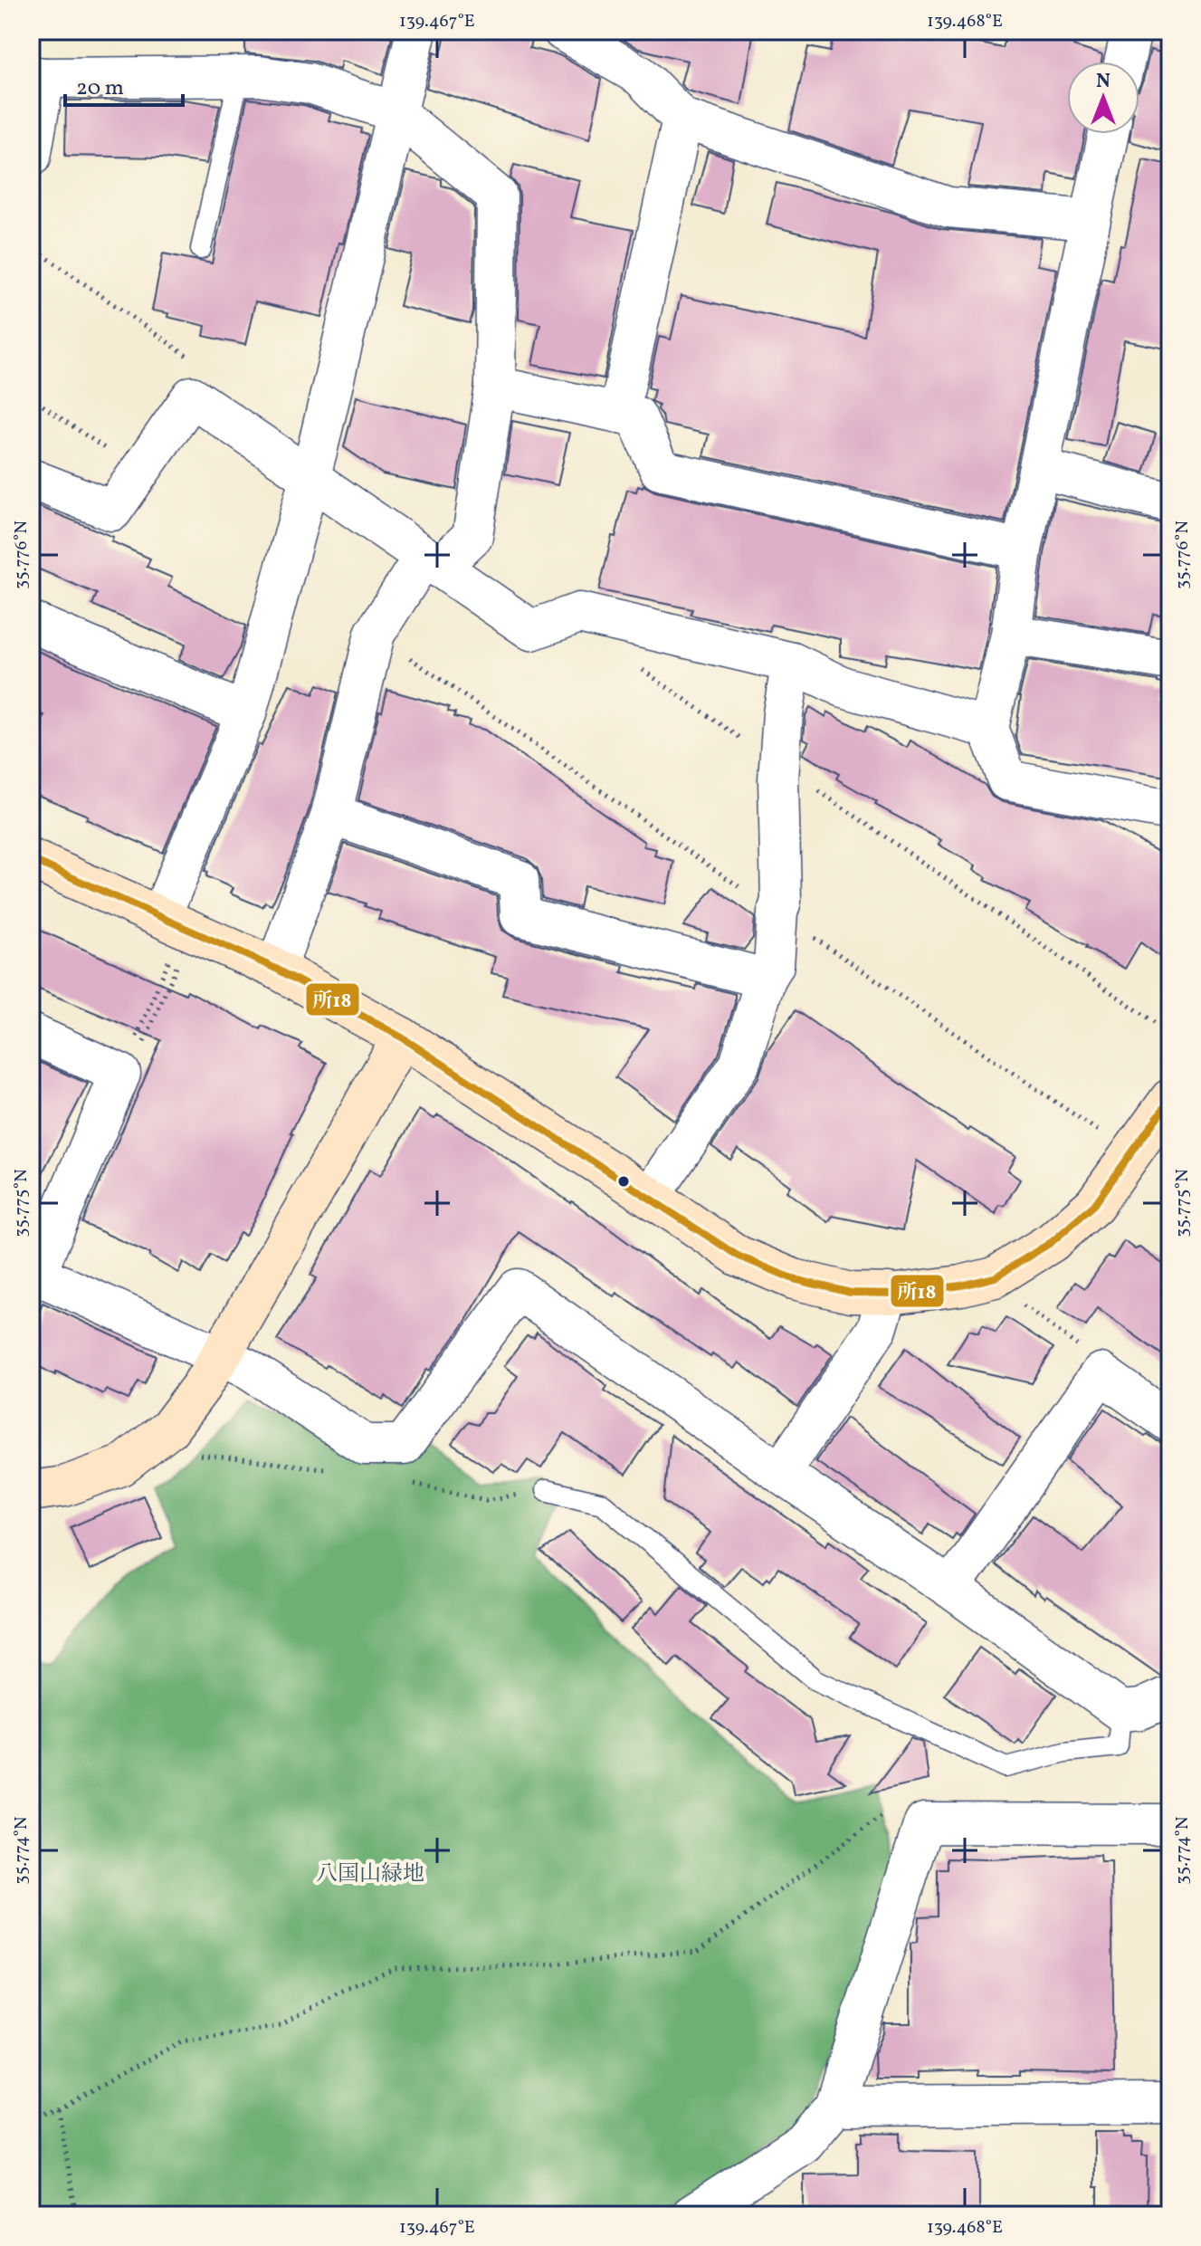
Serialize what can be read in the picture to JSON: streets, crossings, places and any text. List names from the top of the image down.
{
  "parks": ["八国山緑地"],
  "lines": ["transit line 所18"],
  "scale_bar": "20 m",
  "north": "top",
  "coordinates": [
    "139.467°E",
    "139.468°E",
    "35.776°N",
    "35.775°N",
    "35.774°N"
  ]
}
